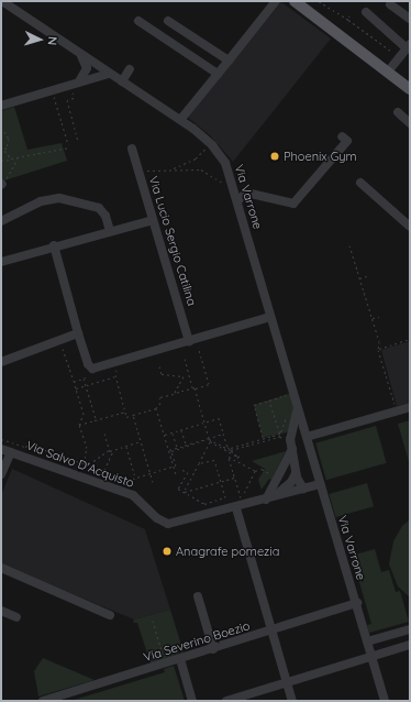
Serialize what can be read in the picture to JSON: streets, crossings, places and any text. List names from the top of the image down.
{
  "streets": {
    "street": [
      "Via Varrone",
      "Via Lucio Sergio Catilina",
      "Via Salvo D'Acquisto",
      "Via Severino Boezio"
    ]
  },
  "crossings": [
    ["Via Varrone", "Via Salvo D'Acquisto"],
    ["Via Varrone", "Via Severino Boezio"]
  ],
  "places": ["Phoenix Gym", "Anagrafe pomezia"],
  "north": "right"
}
